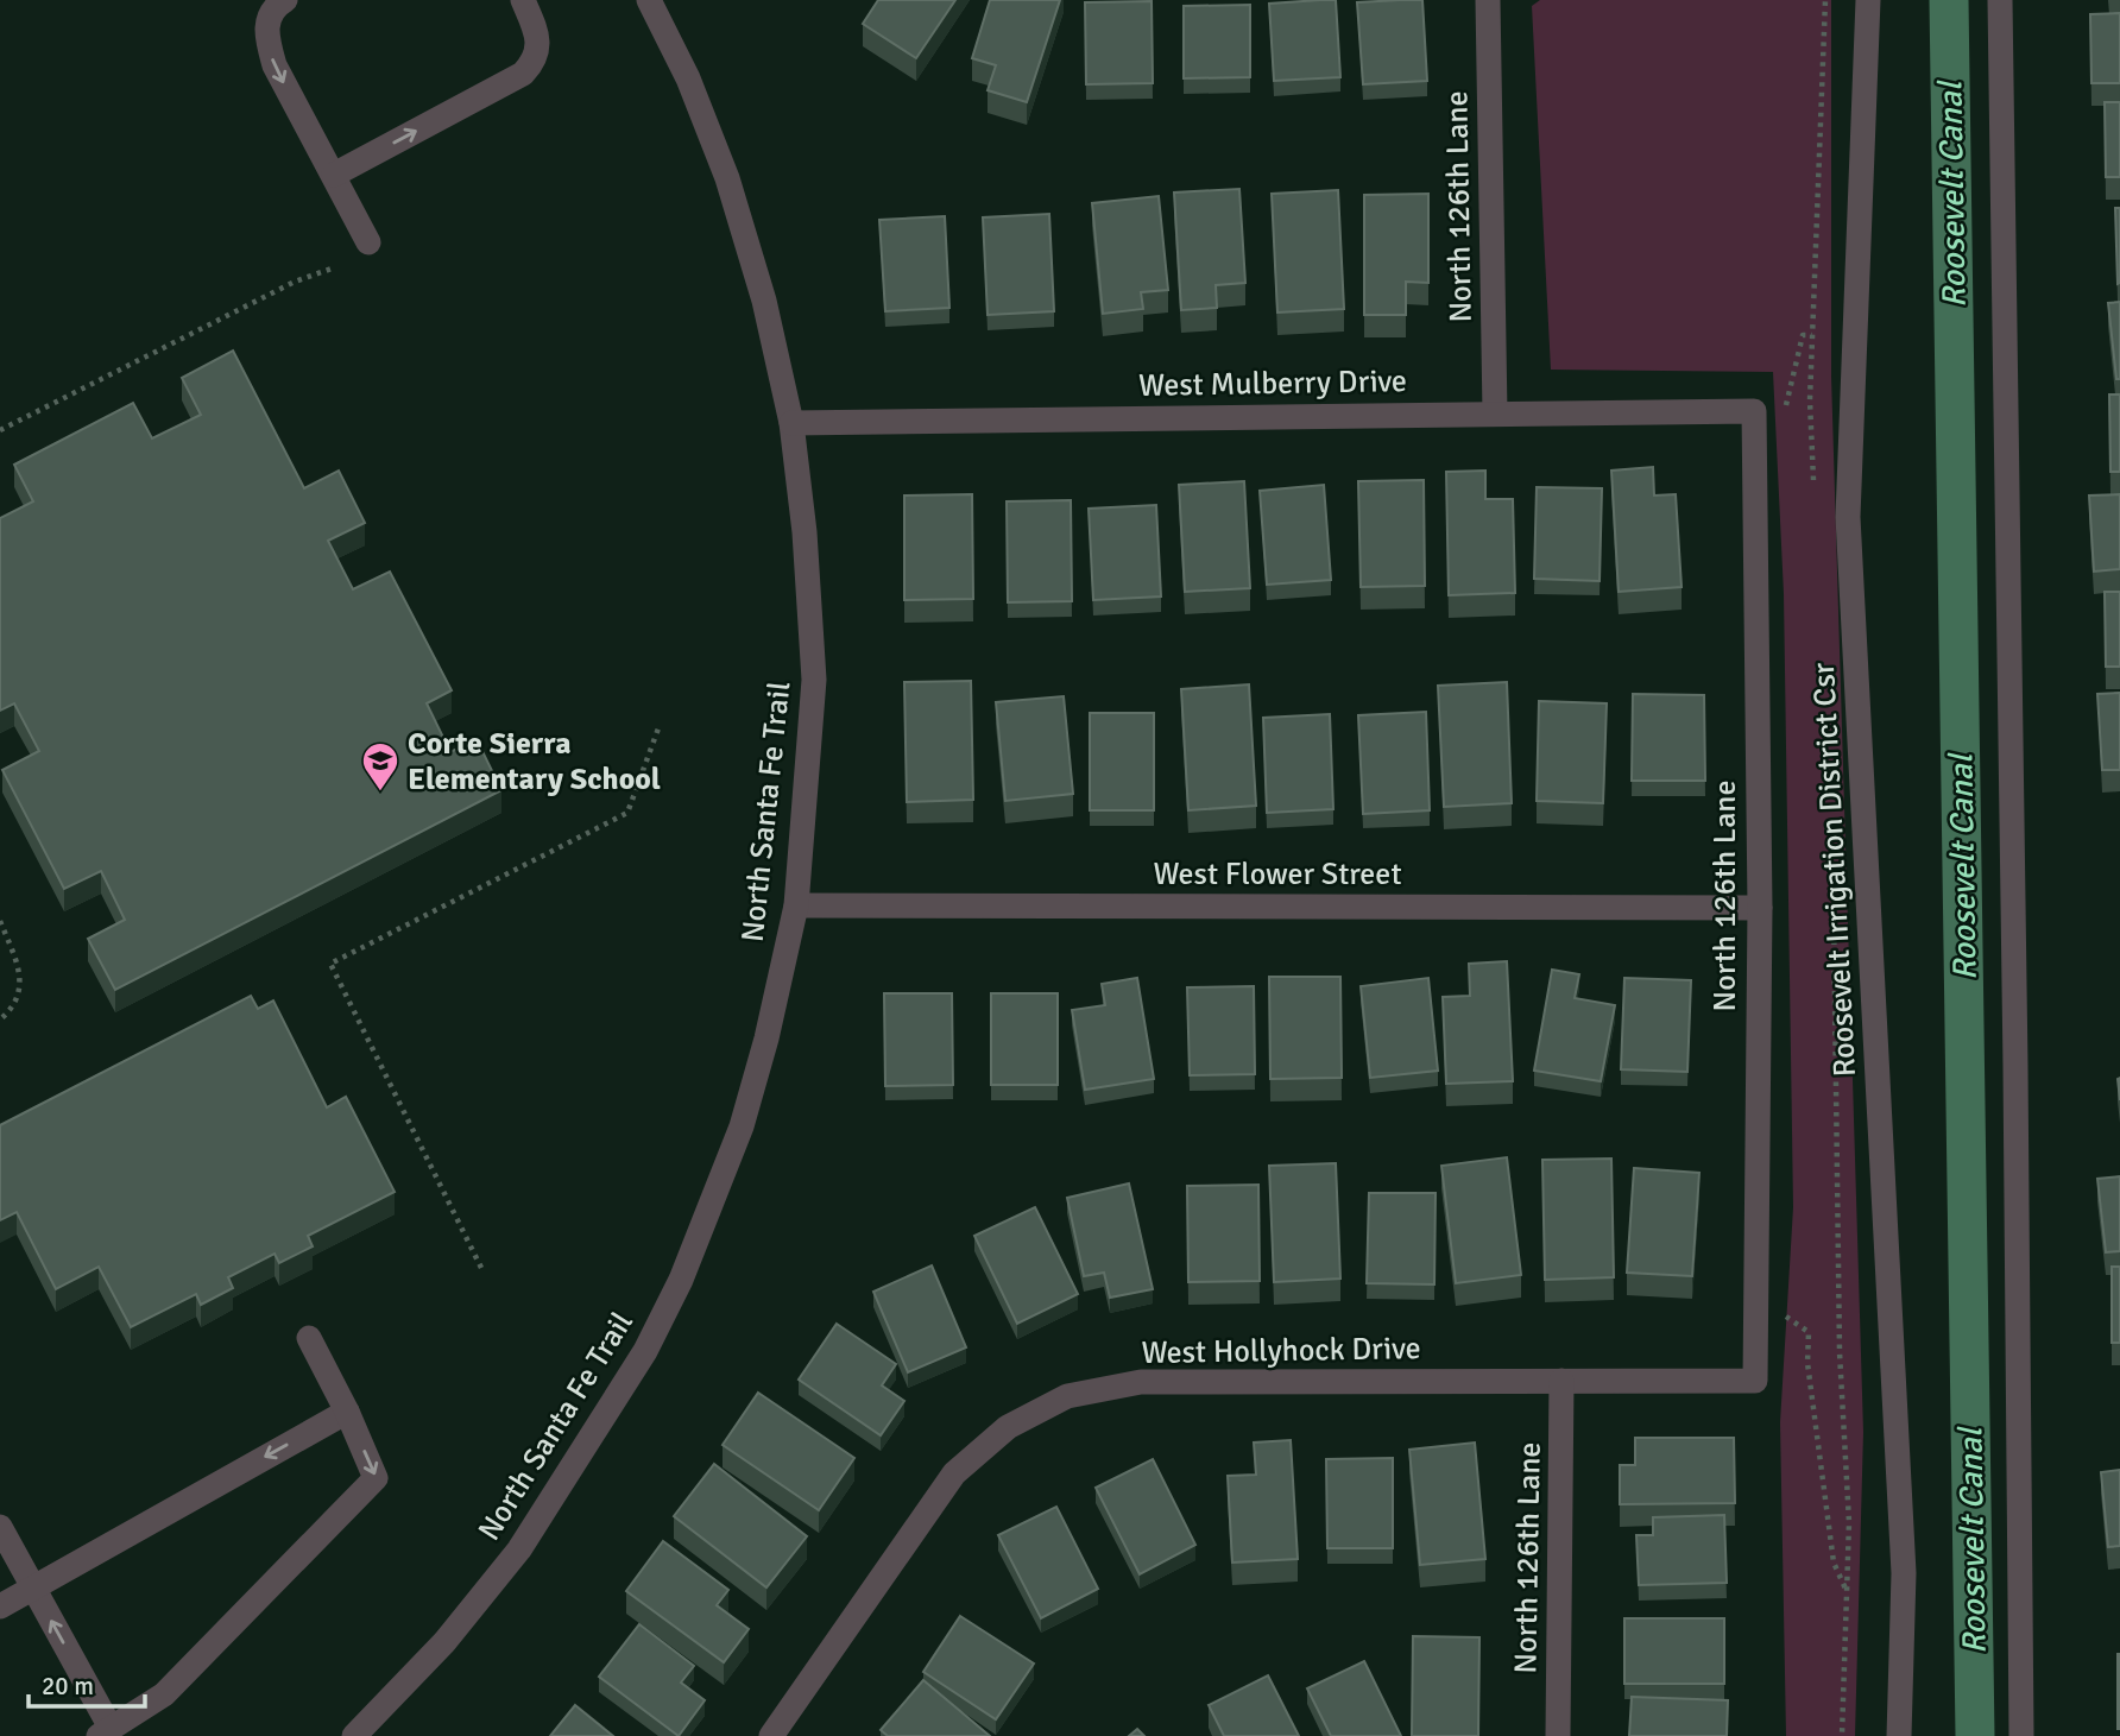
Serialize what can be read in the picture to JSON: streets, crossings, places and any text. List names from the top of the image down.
{
  "streets": {
    "street": [
      "North 126th Lane",
      "West Mulberry Drive",
      "North Santa Fe Trail",
      "Roosevelt Irrigation District Csr",
      "West Flower Street",
      "West Hollyhock Drive"
    ]
  },
  "crossings": [
    ["North 126th Lane", "West Mulberry Drive"],
    ["North 126th Lane", "West Flower Street"],
    ["North 126th Lane", "West Hollyhock Drive"],
    ["West Mulberry Drive", "North Santa Fe Trail"],
    ["North Santa Fe Trail", "West Flower Street"]
  ],
  "water": ["Roosevelt Canal"],
  "places": {
    "school or university": ["Corte Sierra Elementary School"]
  },
  "scale_bar": "20 m"
}
